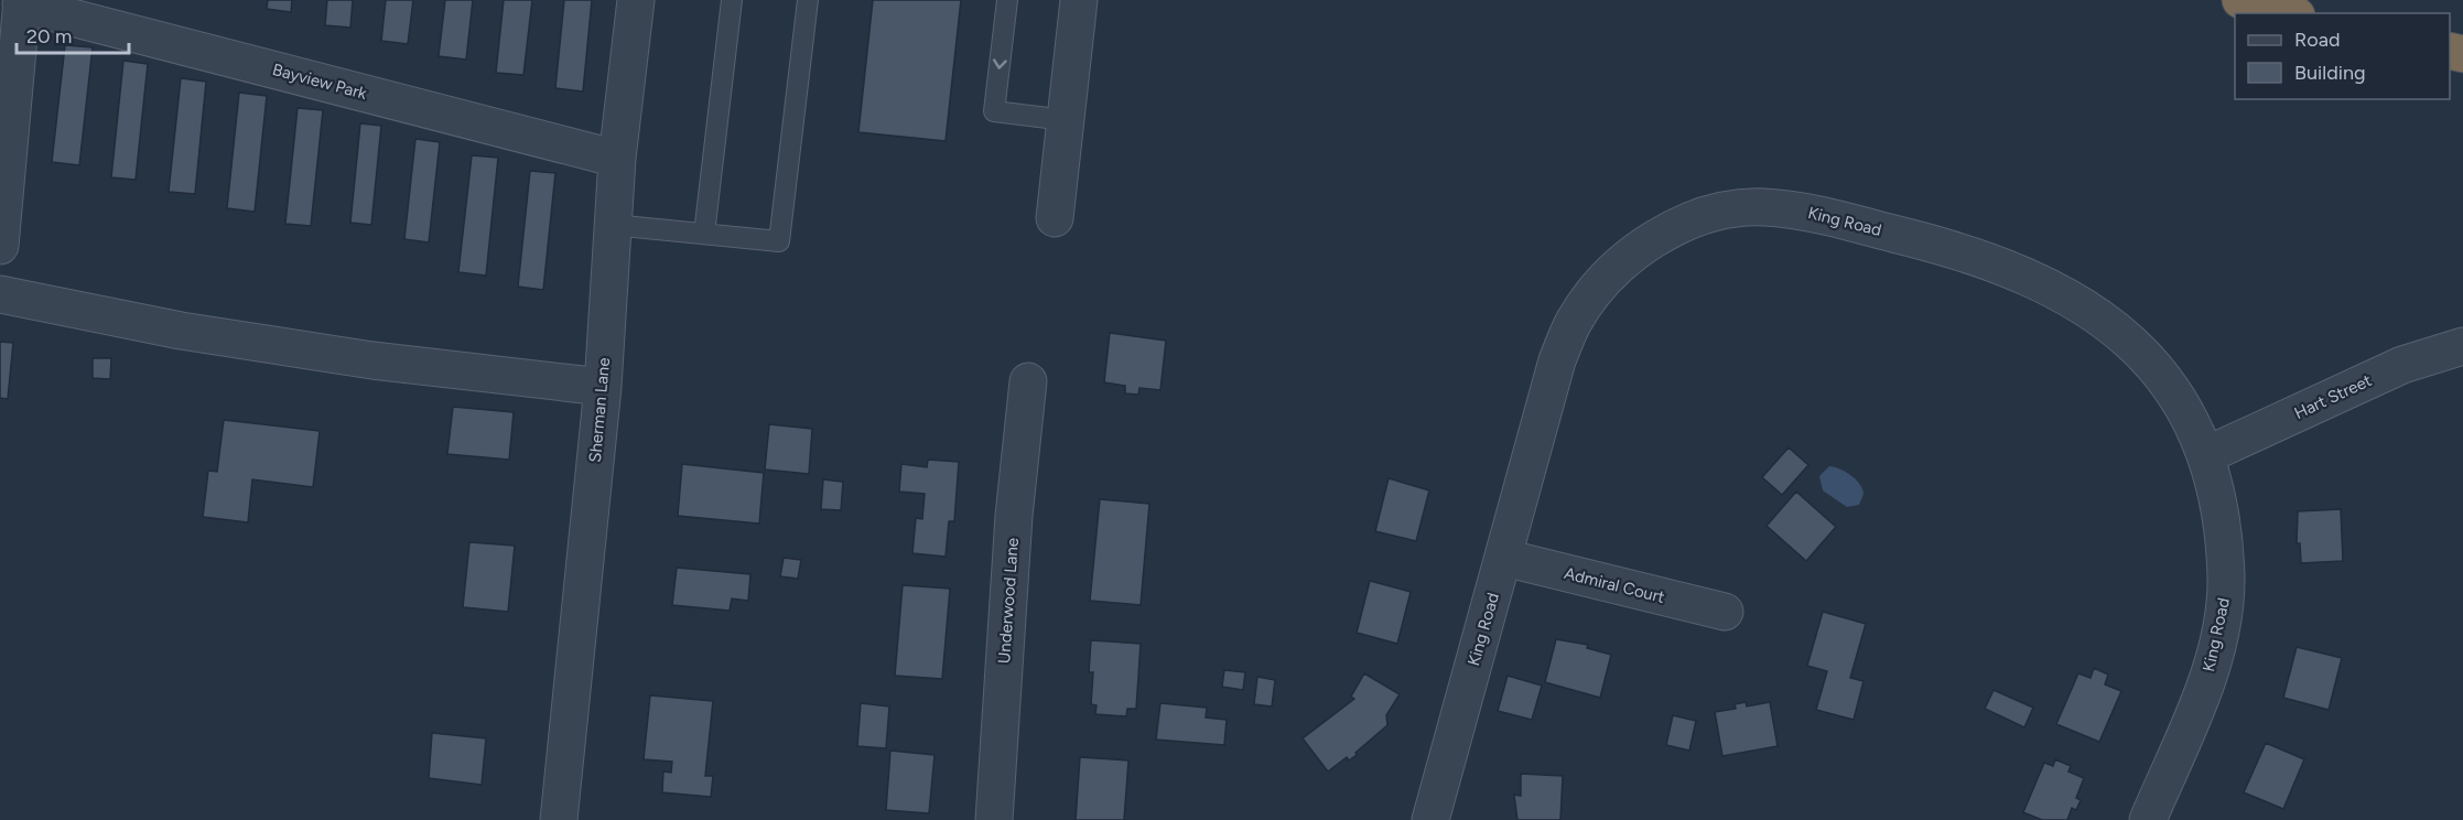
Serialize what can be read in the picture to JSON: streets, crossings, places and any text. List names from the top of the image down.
{
  "streets": {
    "street": [
      "Bayview Park",
      "King Road",
      "Hart Street",
      "Sherman Lane",
      "Admiral Court",
      "Underwood Lane"
    ]
  },
  "crossings": [
    ["Bayview Park", "Sherman Lane"],
    ["King Road", "Hart Street"],
    ["King Road", "Admiral Court"]
  ],
  "legend": ["Road", "Building"],
  "scale_bar": "20 m"
}
